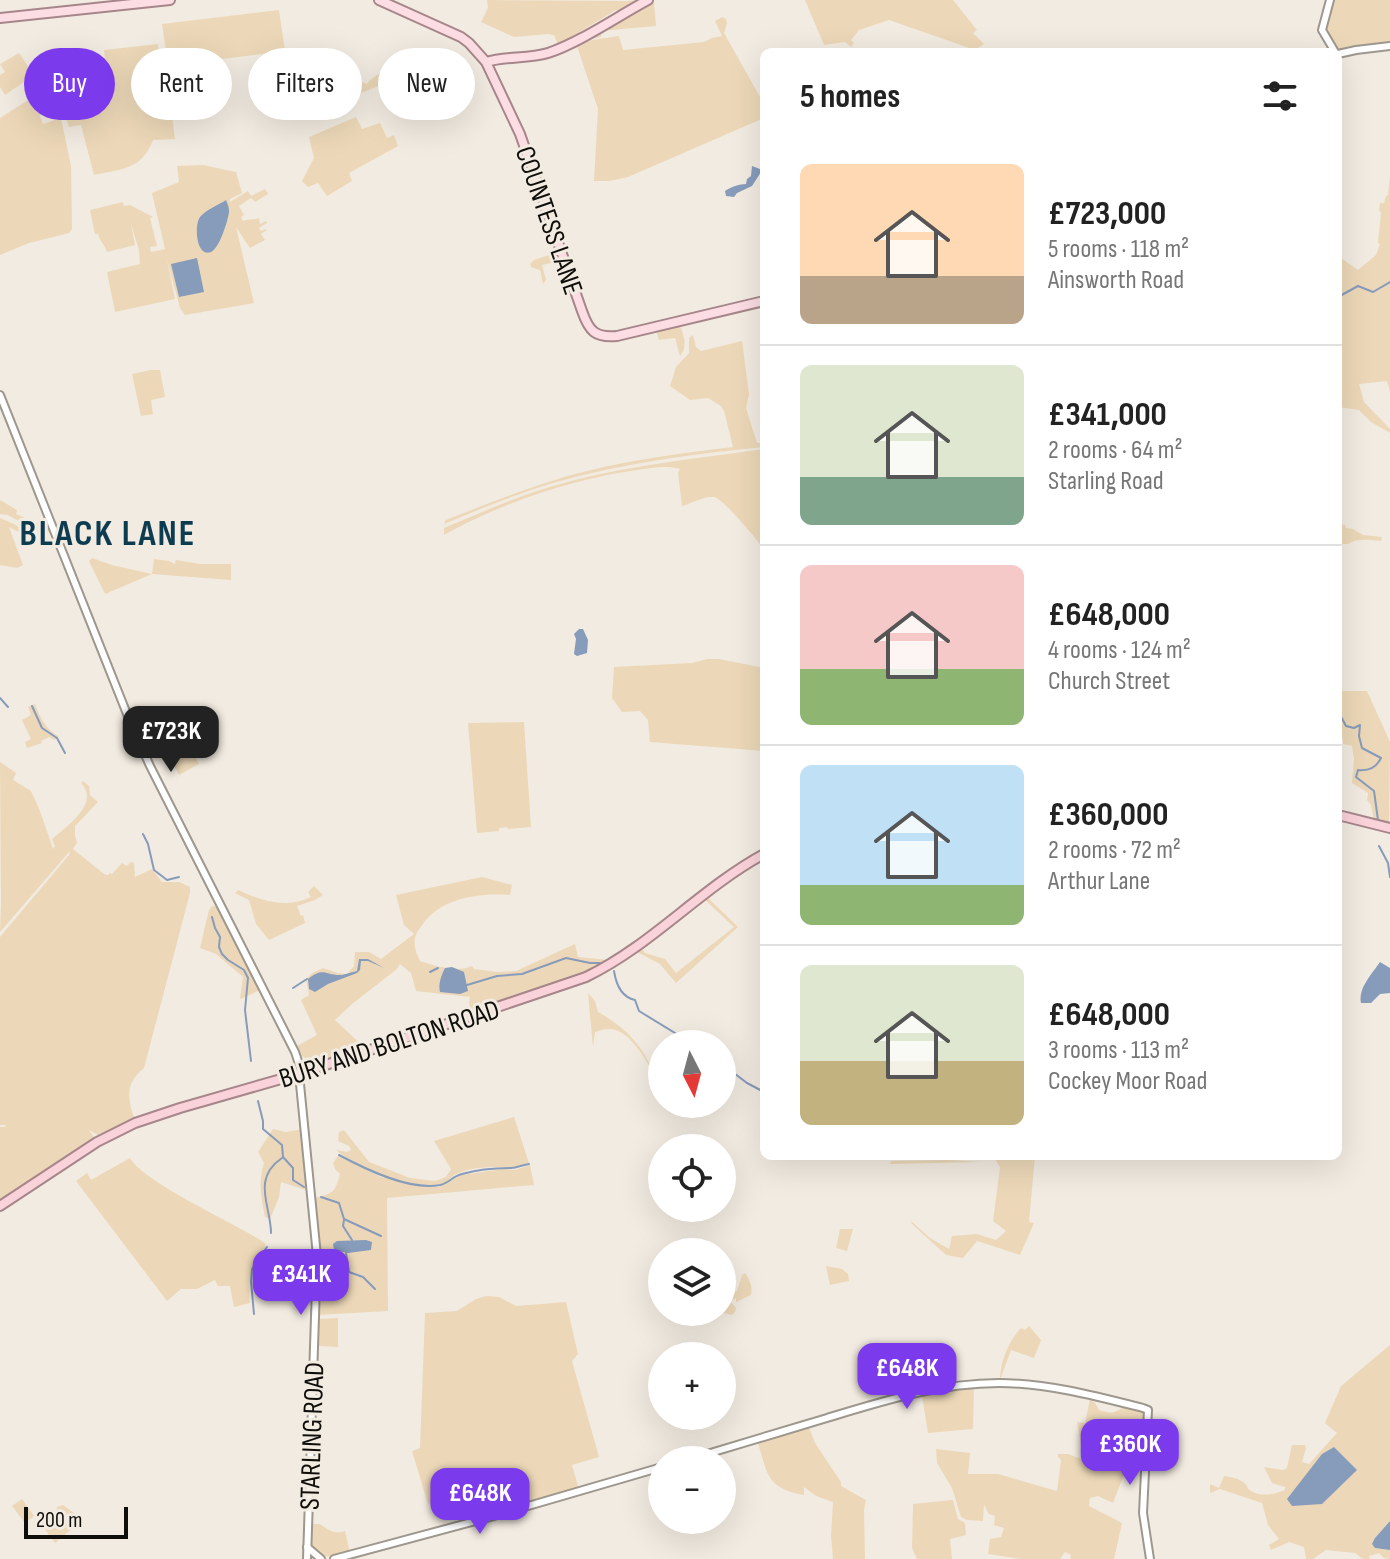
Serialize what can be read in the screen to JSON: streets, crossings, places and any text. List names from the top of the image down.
{
  "streets": {
    "highway": ["BURY AND BOLTON ROAD"],
    "main road": ["COUNTESS LANE", "STARLING ROAD"]
  },
  "crossings": [
    ["BURY AND BOLTON ROAD", "STARLING ROAD"]
  ],
  "districts": ["BLACK LANE"],
  "scale_bar": "200 m",
  "north": "bottom",
  "page": {
    "chip": [
      "Buy",
      "Rent",
      "Filters",
      "New"
    ],
    "heading": "5 homes",
    "list": [
      {
        "name": "£723,000",
        "note": "5 rooms · 118 m² · Ainsworth Road"
      },
      {
        "name": "£341,000",
        "note": "2 rooms · 64 m² · Starling Road"
      },
      {
        "name": "£648,000",
        "note": "4 rooms · 124 m² · Church Street"
      },
      {
        "name": "£360,000",
        "note": "2 rooms · 72 m² · Arthur Lane"
      },
      {
        "name": "£648,000",
        "note": "3 rooms · 113 m² · Cockey Moor Road"
      }
    ],
    "price": [
      "£723K",
      "£341K",
      "£648K",
      "£360K",
      "£648K"
    ],
    "map_buttons": ["+", "−"],
    "scale": "200 m"
  }
}
